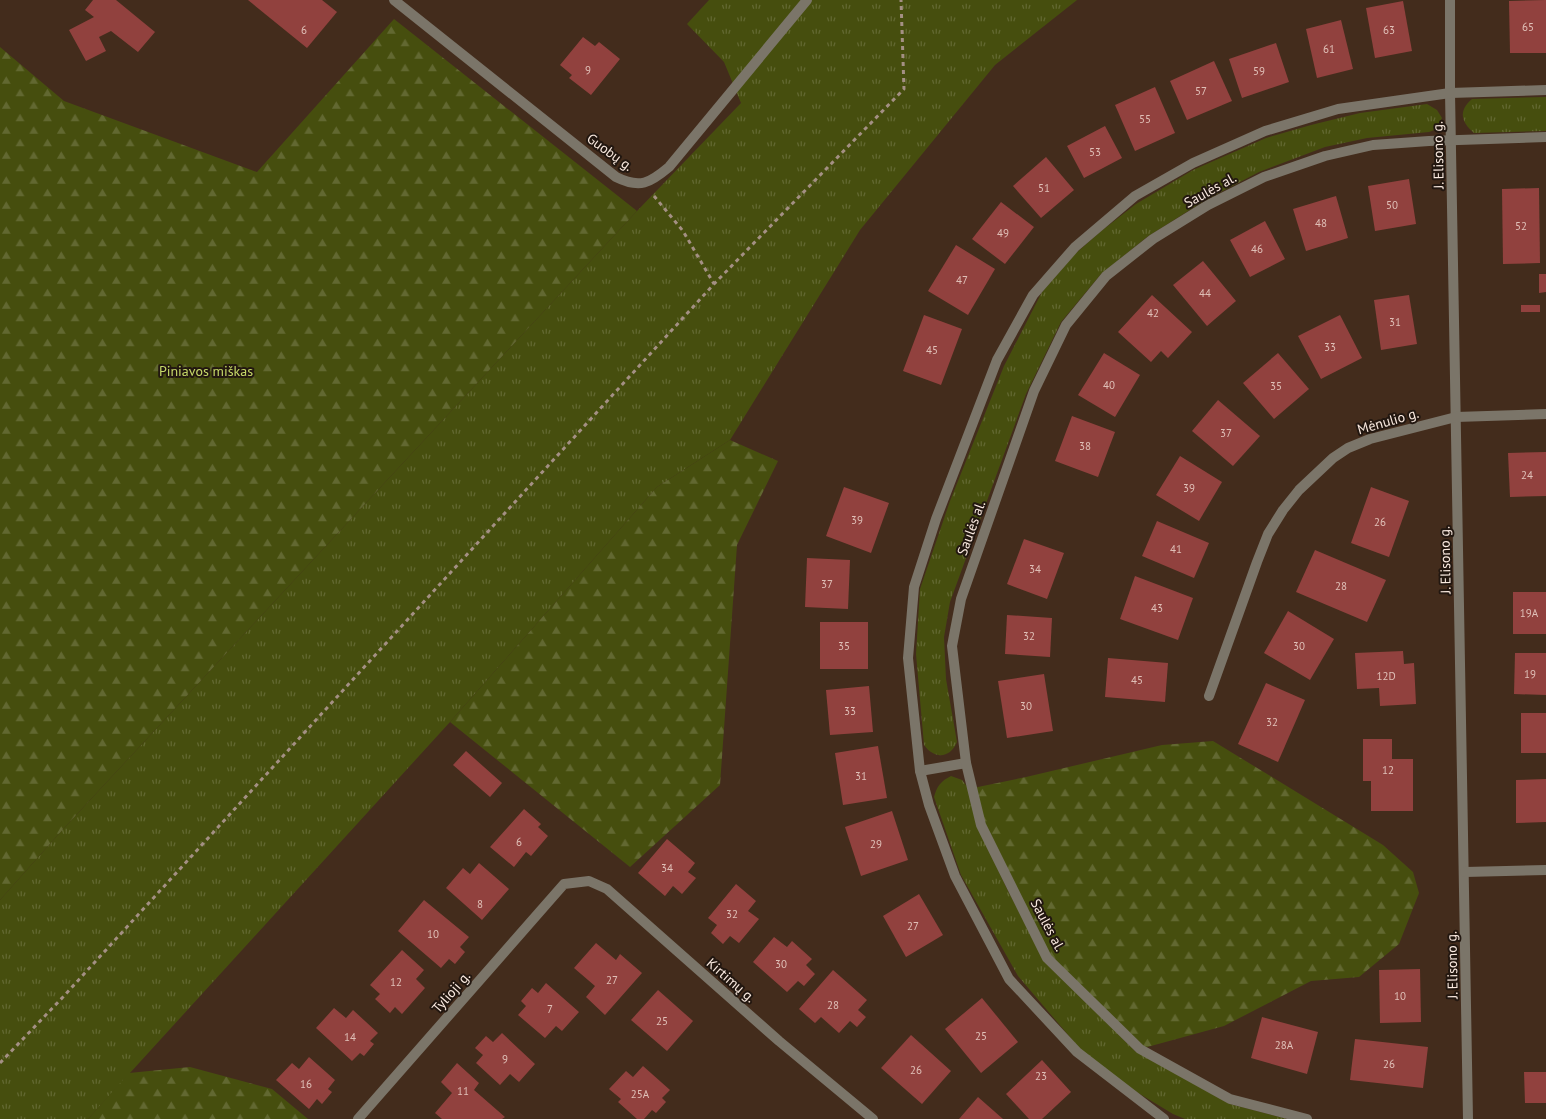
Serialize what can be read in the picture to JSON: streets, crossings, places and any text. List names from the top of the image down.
{
  "streets": {
    "street": [
      "Guobų g.",
      "J. Elisono g.",
      "Saulės al.",
      "Mėnulio g.",
      "Kirtimų g.",
      "Tylioji g."
    ]
  },
  "crossings": [
    ["J. Elisono g.", "Saulės al."],
    ["J. Elisono g.", "Mėnulio g."],
    ["Kirtimų g.", "Tylioji g."]
  ],
  "parks": ["Piniavos miškas"],
  "house_numbers": [
    "65",
    "6",
    "63",
    "61",
    "9",
    "59",
    "57",
    "55",
    "53",
    "51",
    "50",
    "48",
    "52",
    "49",
    "46",
    "47",
    "44",
    "42",
    "31",
    "33",
    "45",
    "40",
    "35",
    "37",
    "38",
    "24",
    "39",
    "39",
    "26",
    "41",
    "34",
    "37",
    "28",
    "43",
    "19A",
    "32",
    "35",
    "30",
    "19",
    "12D",
    "45",
    "30",
    "33",
    "32",
    "12",
    "31",
    "6",
    "29",
    "34",
    "8",
    "32",
    "27",
    "10",
    "30",
    "27",
    "12",
    "10",
    "28",
    "7",
    "25",
    "25",
    "14",
    "28A",
    "9",
    "26",
    "26",
    "23",
    "16",
    "11",
    "25A"
  ]
}
